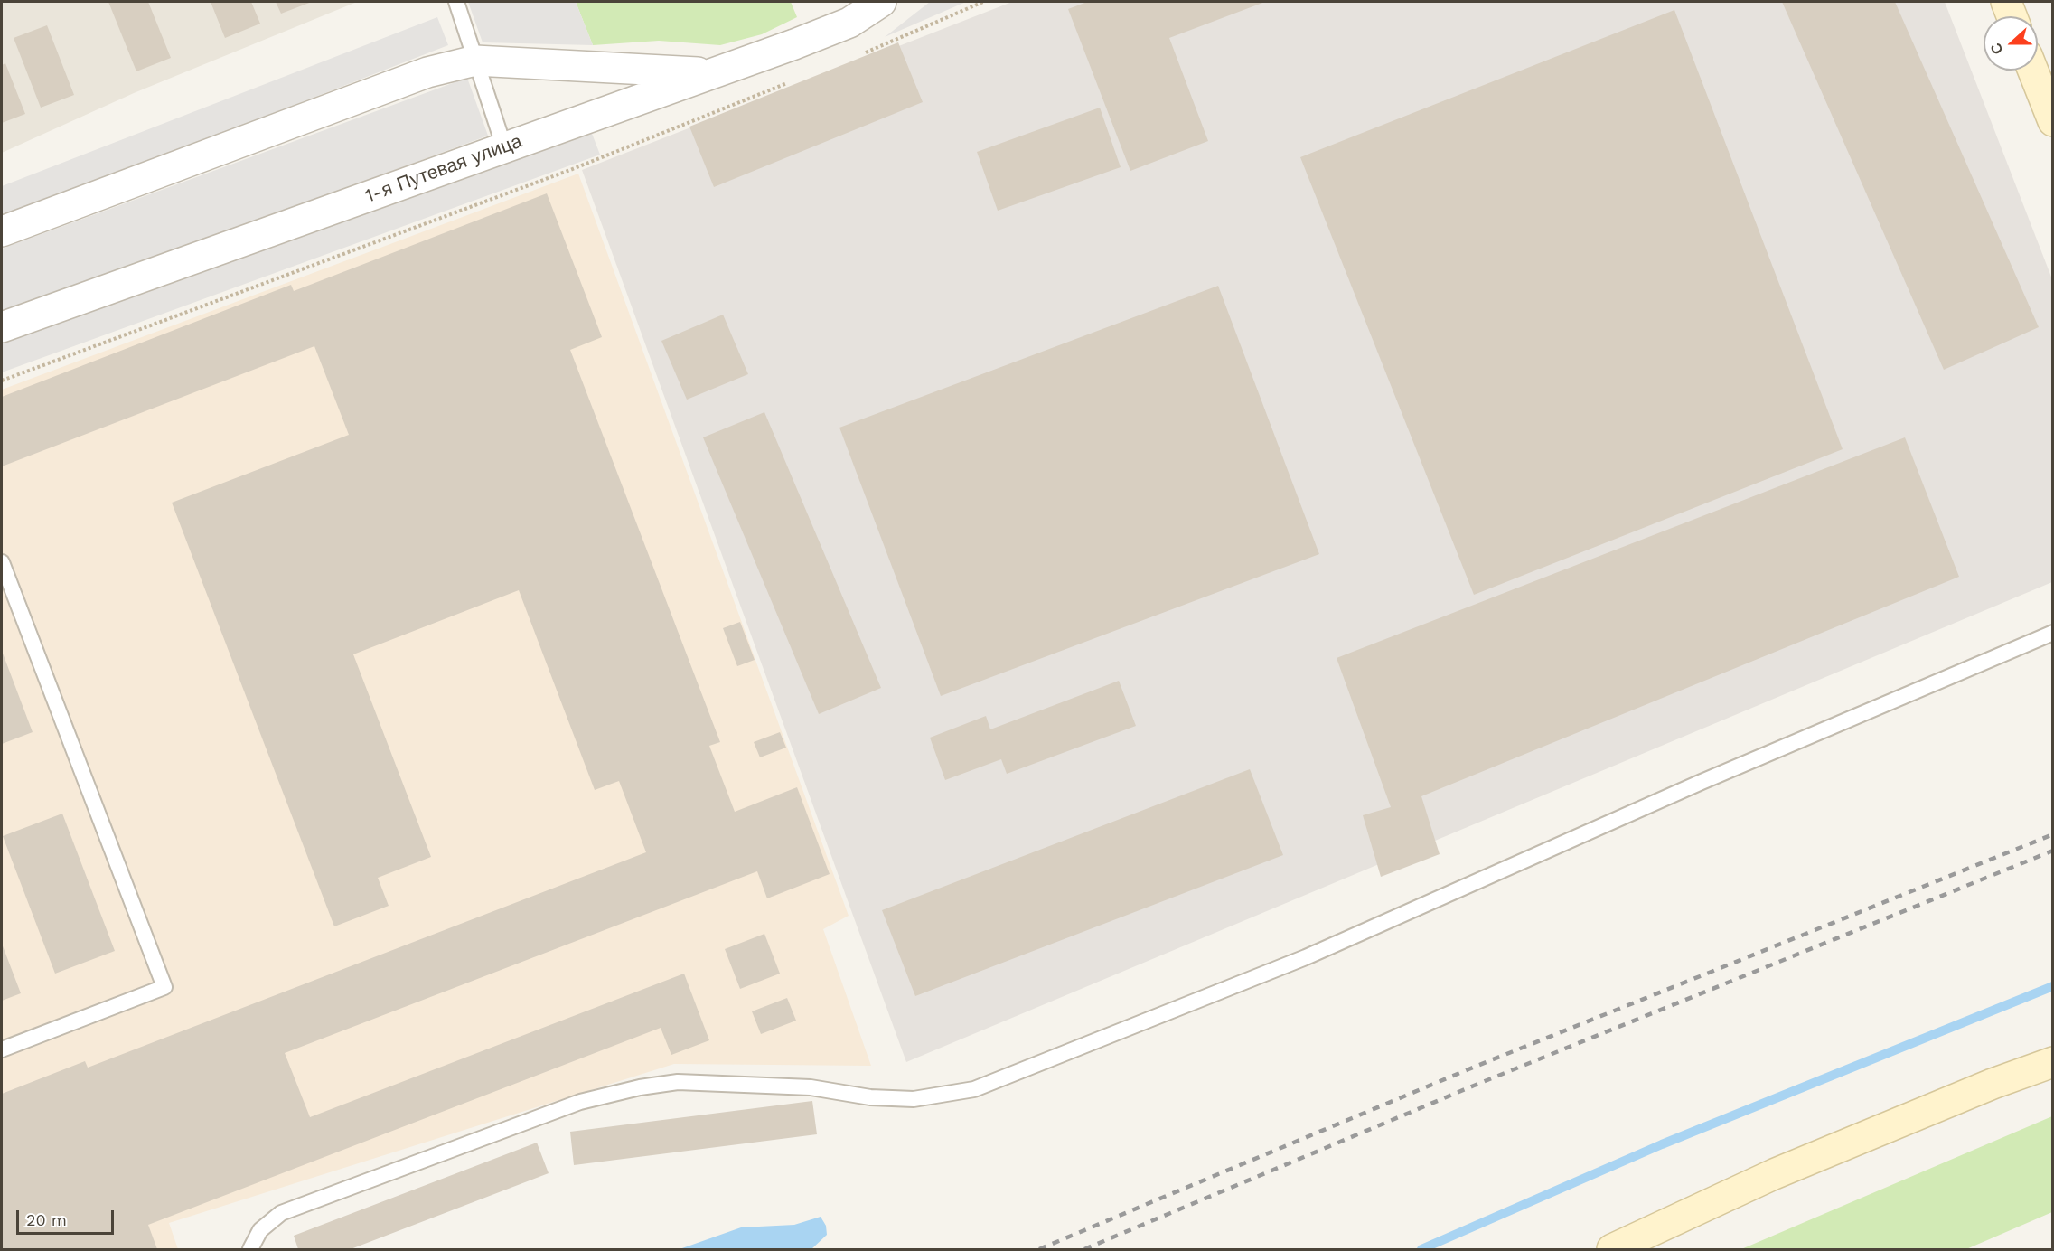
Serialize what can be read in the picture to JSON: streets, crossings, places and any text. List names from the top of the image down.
{
  "streets": {
    "street": ["1-я Путевая улица"]
  },
  "scale_bar": "20 m",
  "north": "left"
}
